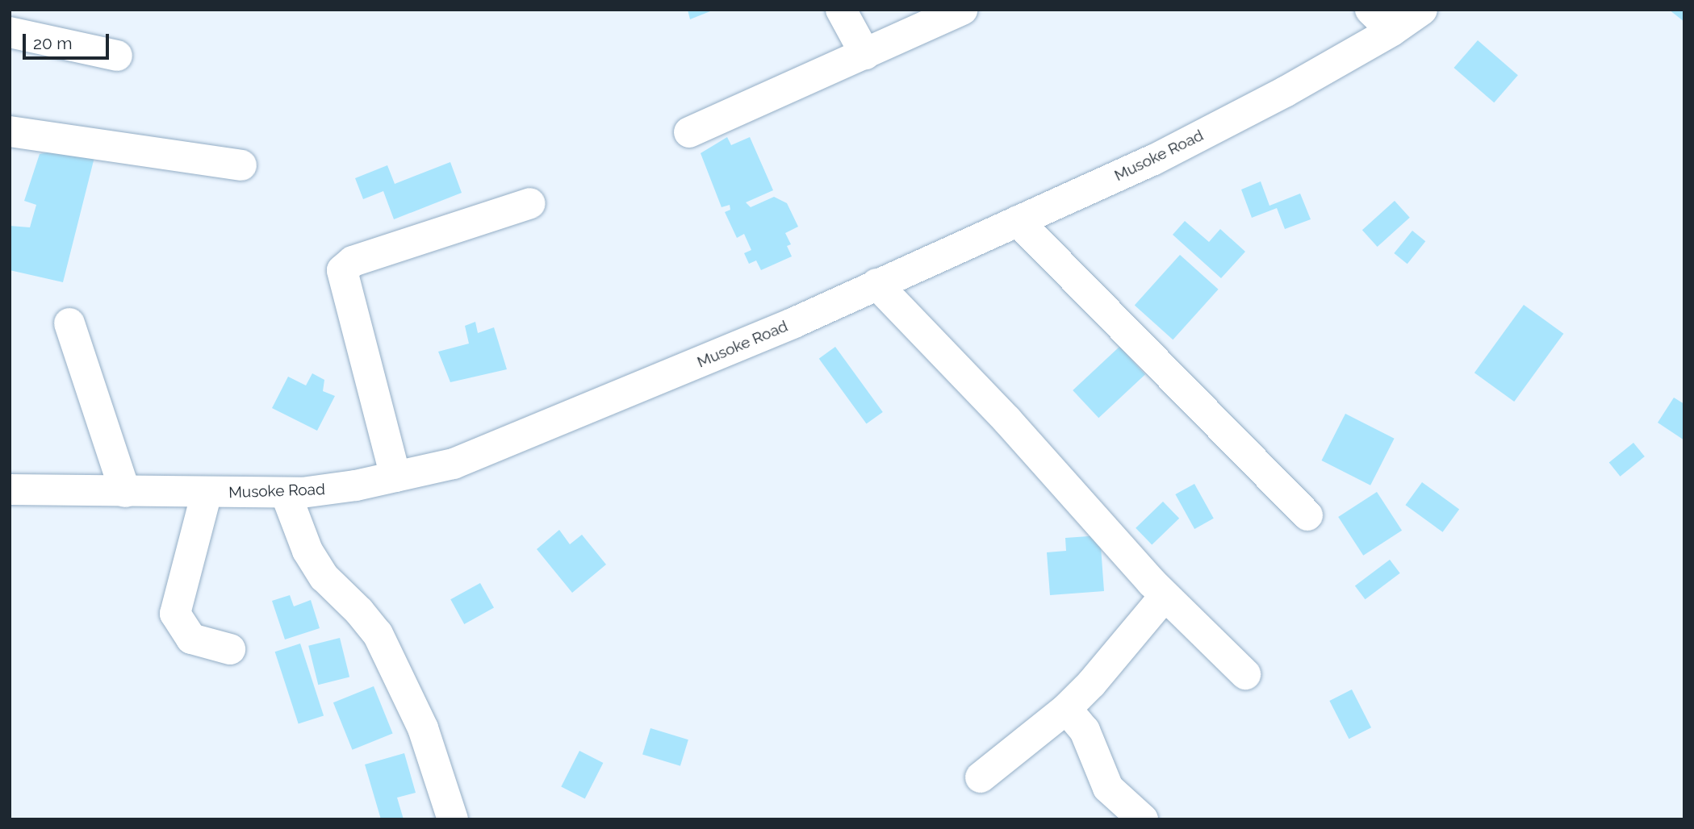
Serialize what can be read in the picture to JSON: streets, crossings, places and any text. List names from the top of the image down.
{
  "streets": {
    "street": ["Musoke Road"]
  },
  "scale_bar": "20 m"
}
